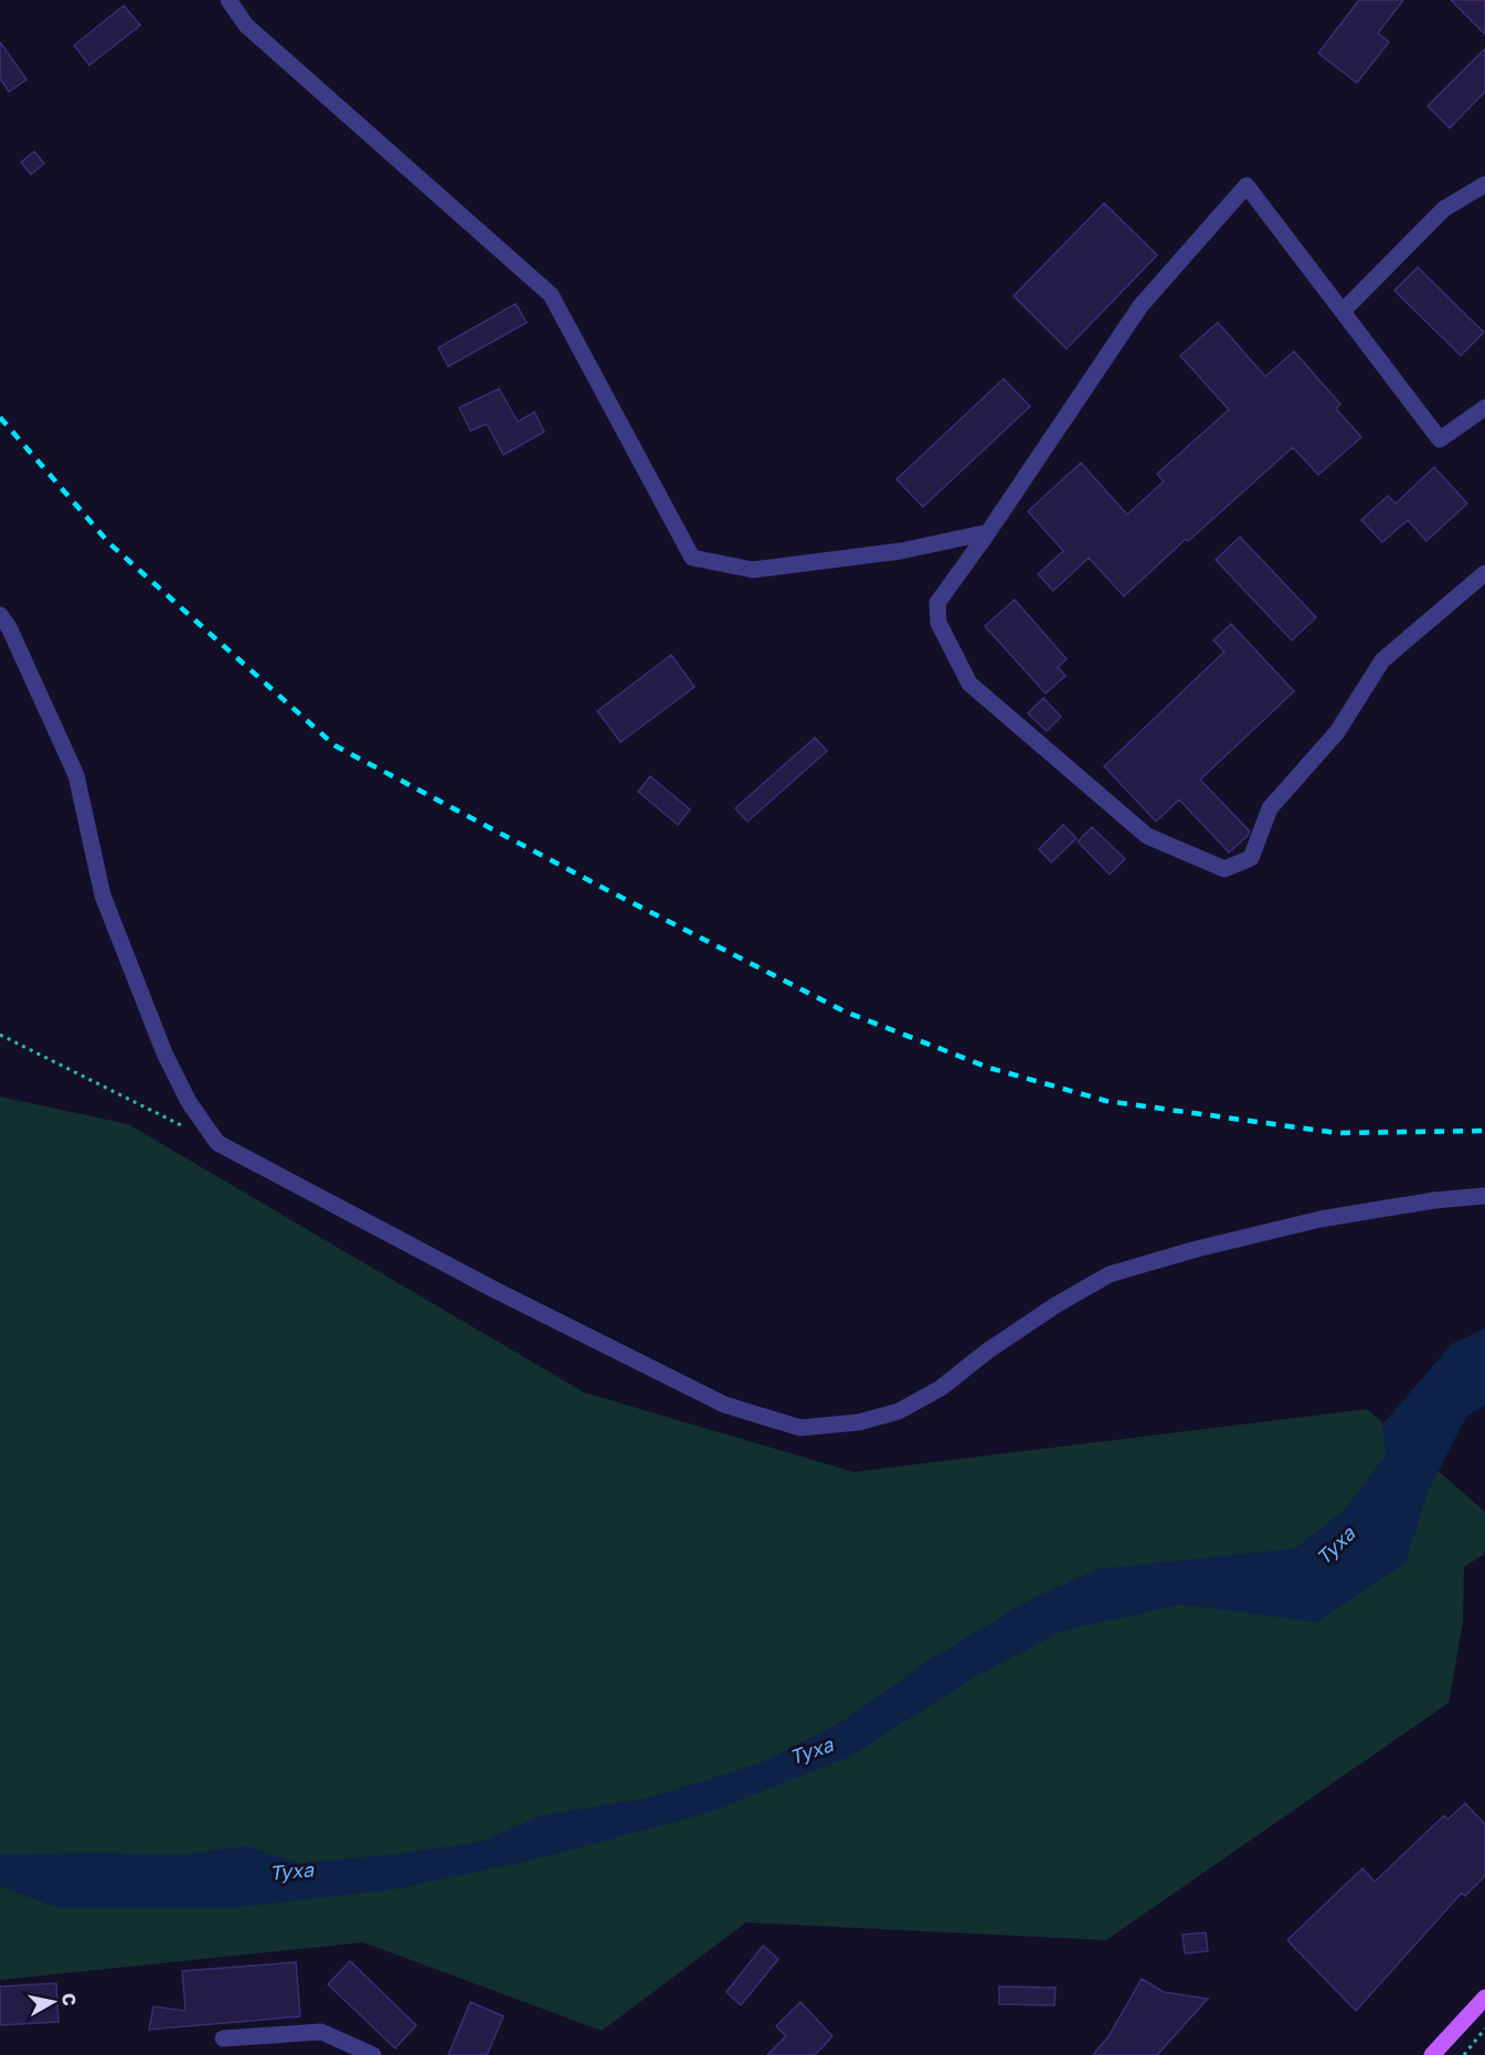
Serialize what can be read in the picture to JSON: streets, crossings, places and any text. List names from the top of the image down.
{
  "water": ["Туха"],
  "north": "right"
}
